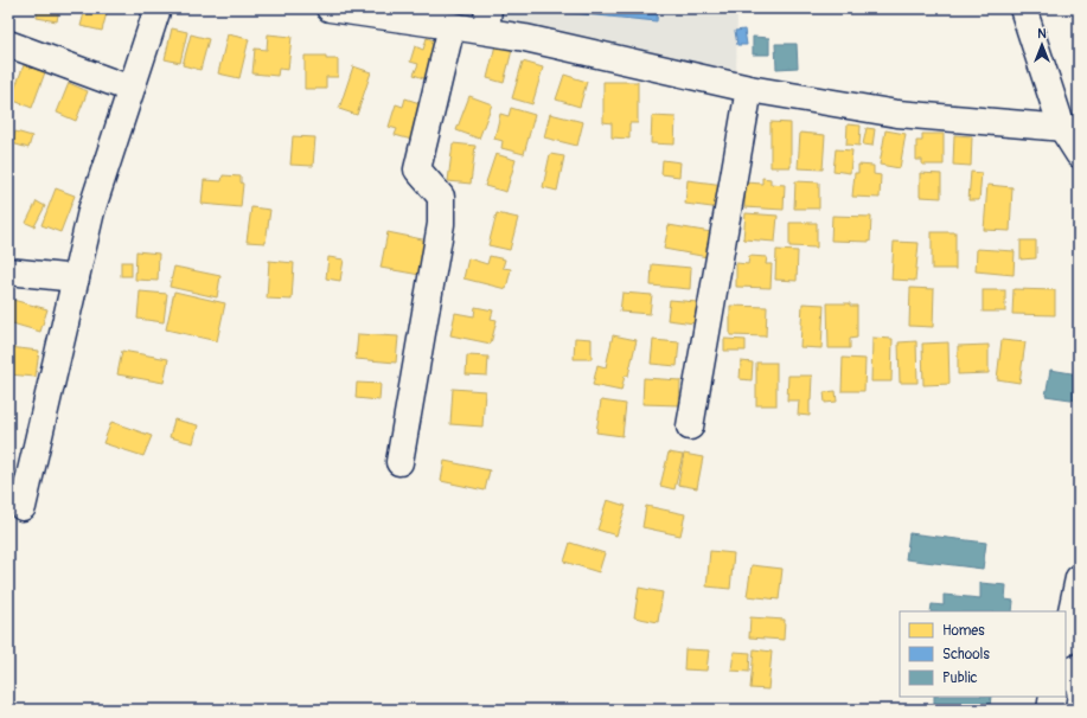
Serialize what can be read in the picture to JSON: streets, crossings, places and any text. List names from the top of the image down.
{
  "legend": ["Homes", "Schools", "Public"],
  "north": "top"
}
